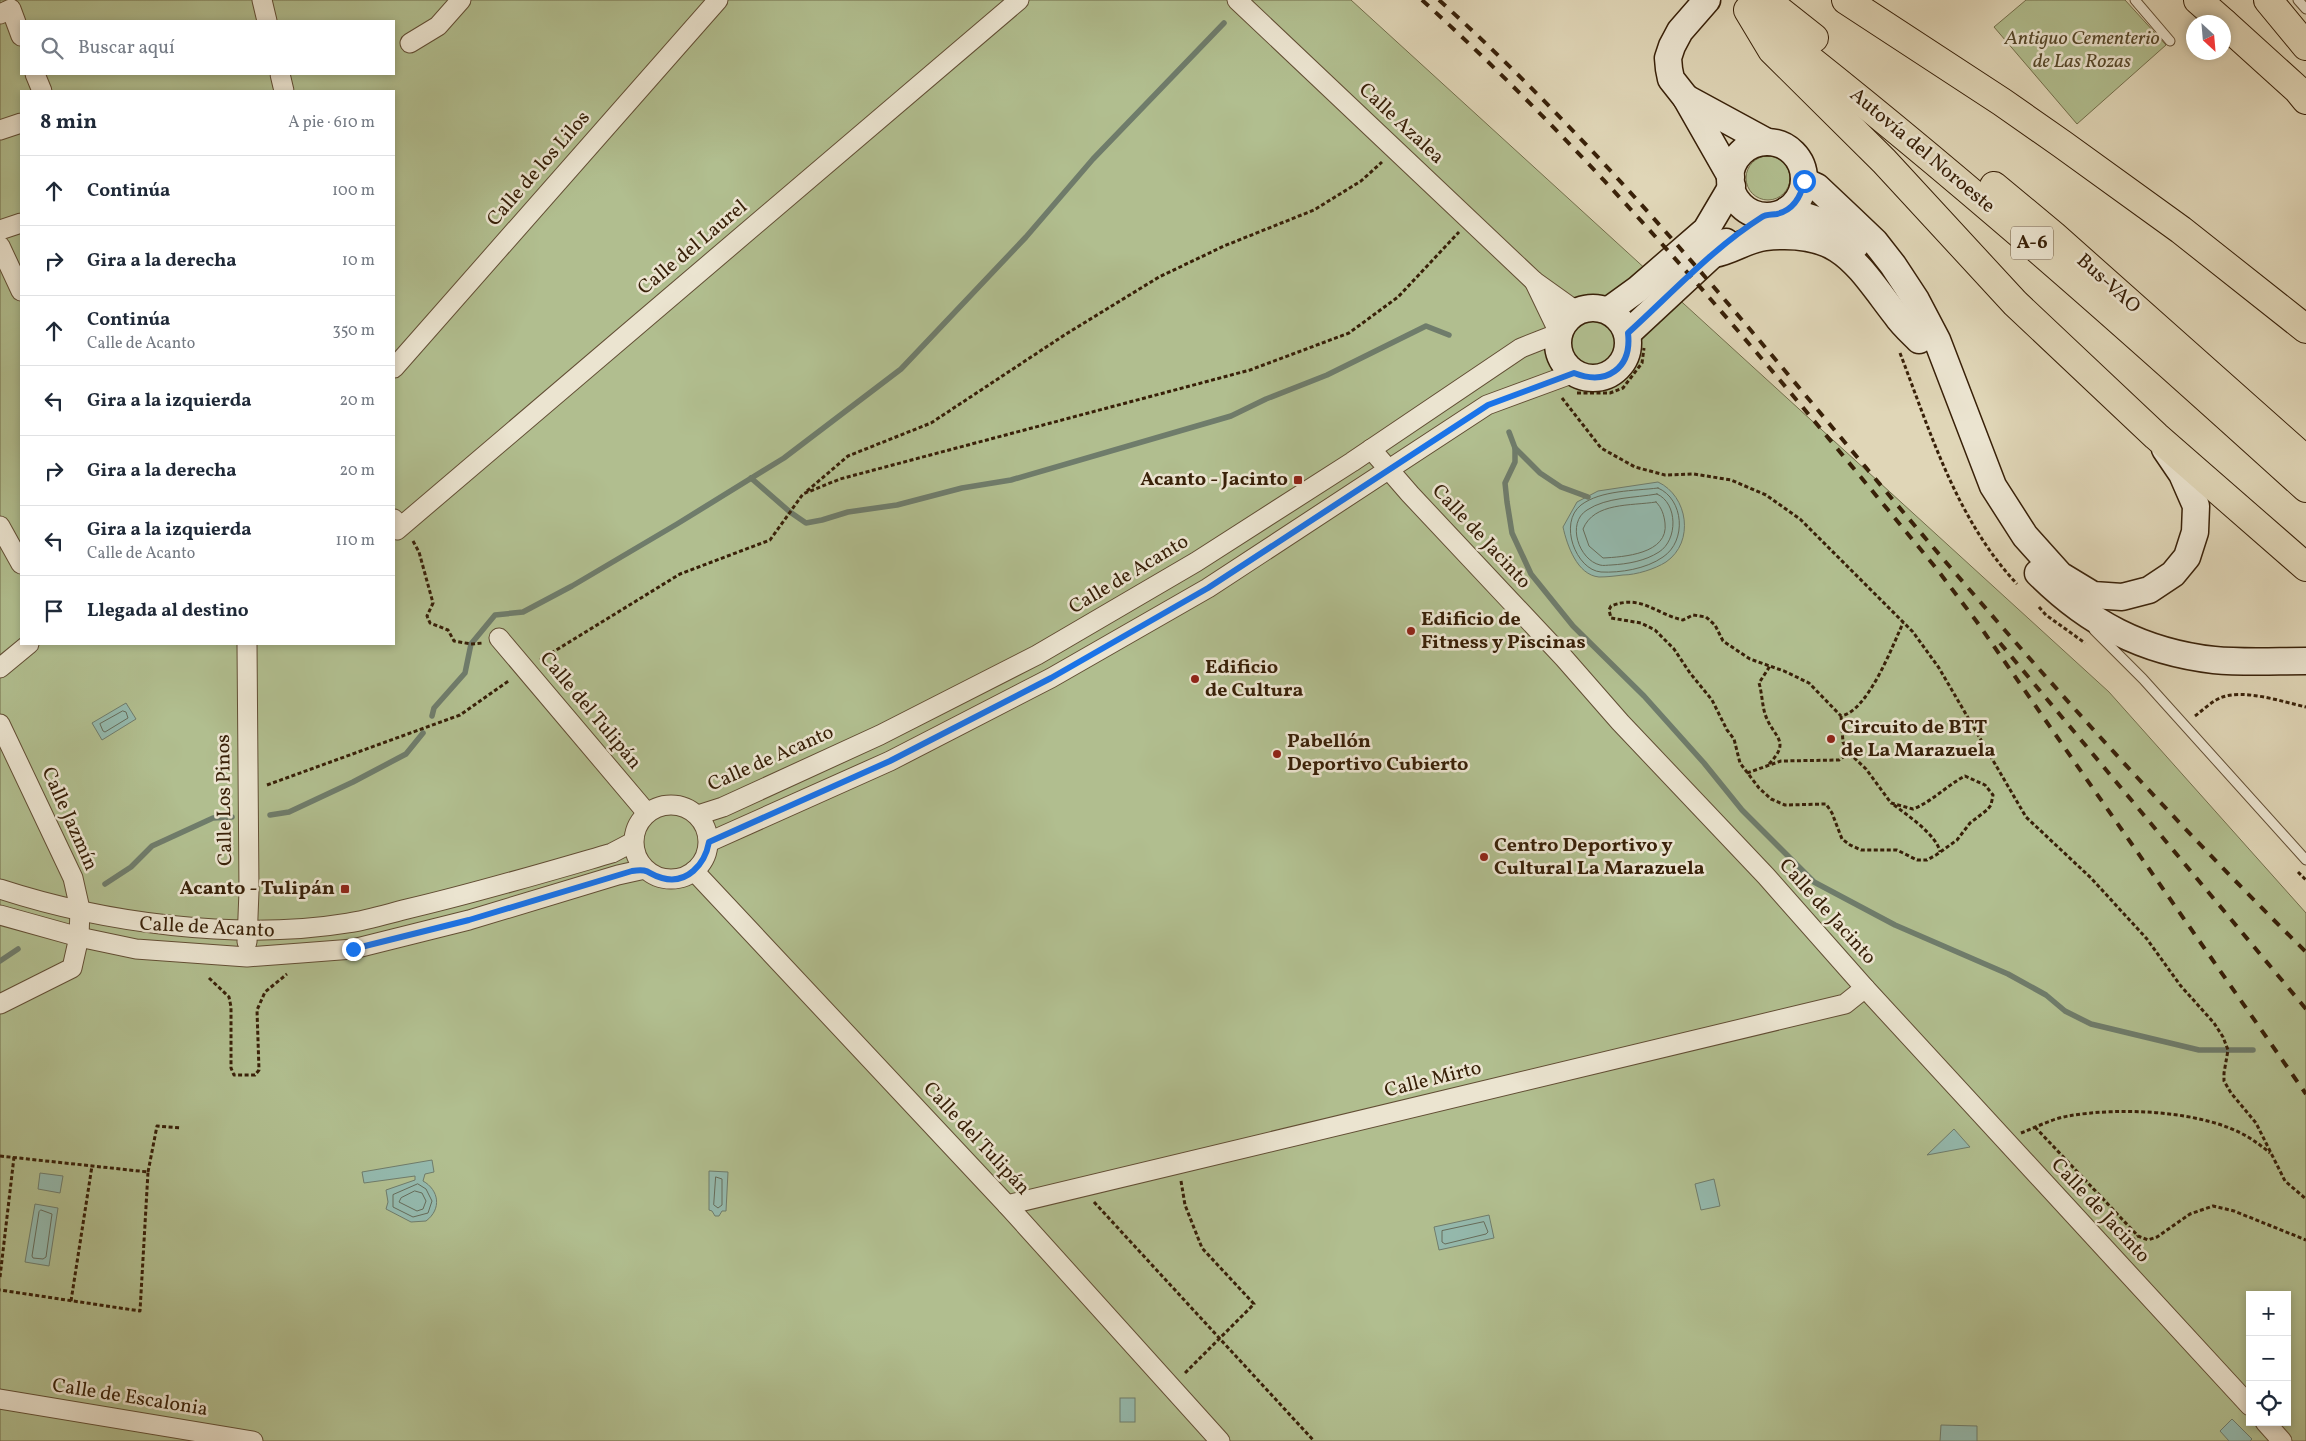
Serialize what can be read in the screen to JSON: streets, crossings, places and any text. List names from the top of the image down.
{
  "streets": {
    "highway": ["Autovía del Noroeste", "A-6", "Bus-VAO"],
    "street": [
      "Calle Azalea",
      "Calle de los Lilos",
      "Calle del Laurel",
      "Calle de Jacinto",
      "Calle de Acanto",
      "Calle del Tulipán",
      "Calle Los Pinos",
      "Calle Jazmín",
      "Calle Mirto",
      "Calle de Escalonia"
    ]
  },
  "crossings": [
    ["Calle Azalea", "Calle de Acanto"],
    ["Autovía del Noroeste", "Bus-VAO"],
    ["Calle de Jacinto", "Calle de Acanto"],
    ["Calle de Jacinto", "Calle Mirto"],
    ["Calle de Acanto", "Calle del Tulipán"],
    ["Calle de Acanto", "Calle Los Pinos"],
    ["Calle de Acanto", "Calle Jazmín"],
    ["Calle del Tulipán", "Calle Mirto"]
  ],
  "parks": ["Antiguo Cementerio de Las Rozas"],
  "places": {
    "transit": ["Acanto - Jacinto", "Acanto - Tulipán"],
    "other": [
      "Edificio de Fitness y Piscinas",
      "Edificio de Cultura",
      "Circuito de BTT de La Marazuela",
      "Pabellón Deportivo Cubierto",
      "Centro Deportivo y Cultural La Marazuela"
    ]
  },
  "north": "bottom right",
  "page": {
    "search": "Buscar aquí",
    "heading": ["8 min", "A pie · 610 m"],
    "list": [
      ["Continúa", "100 m"],
      ["Gira a la derecha", "10 m"],
      ["Continúa", "Calle de Acanto", "350 m"],
      ["Gira a la izquierda", "20 m"],
      ["Gira a la derecha", "20 m"],
      ["Gira a la izquierda", "Calle de Acanto", "110 m"],
      "Llegada al destino"
    ],
    "map_buttons": ["+", "−"]
  }
}
